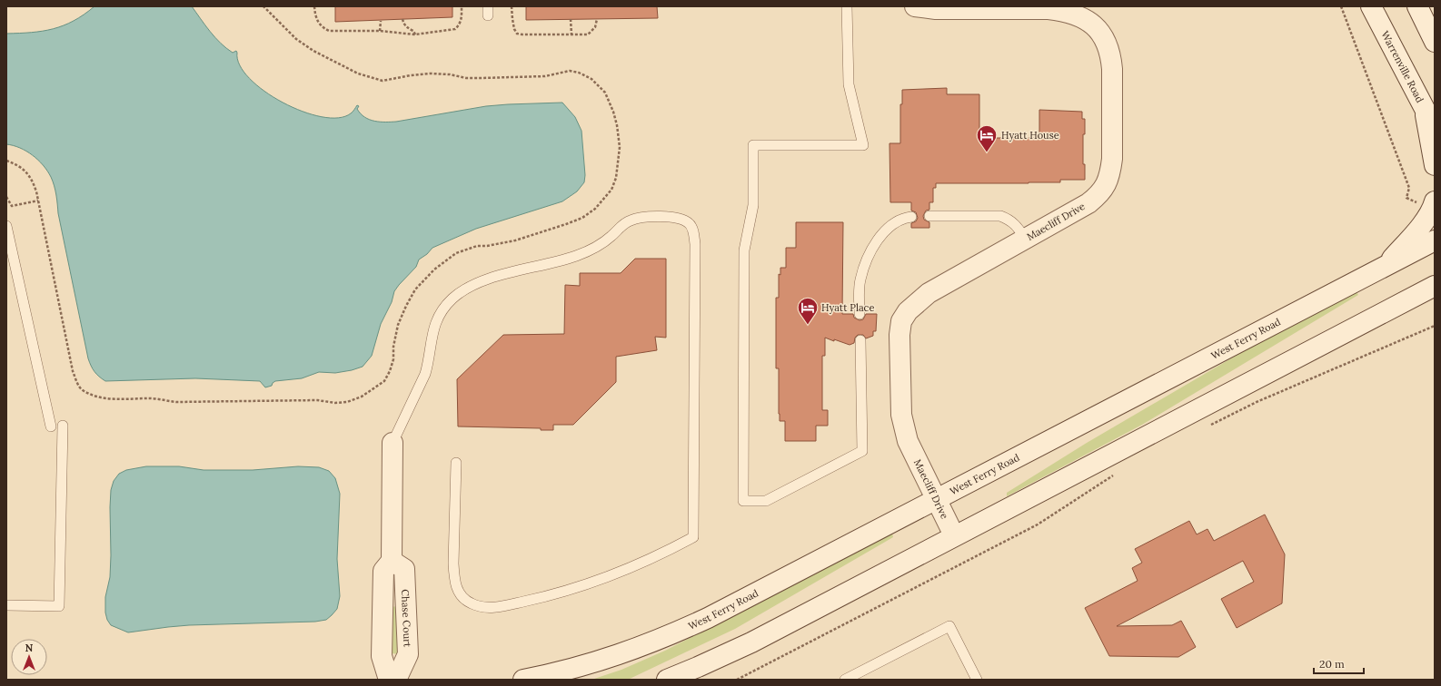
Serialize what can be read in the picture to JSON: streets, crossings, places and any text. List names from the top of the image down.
{
  "streets": {
    "main road": [
      "Warrenville Road",
      "Maecliff Drive",
      "West Ferry Road",
      "Chase Court"
    ]
  },
  "crossings": [
    ["Maecliff Drive", "West Ferry Road"]
  ],
  "places": {
    "hotel": ["Hyatt House", "Hyatt Place"]
  },
  "scale_bar": "20 m",
  "north": "top"
}
